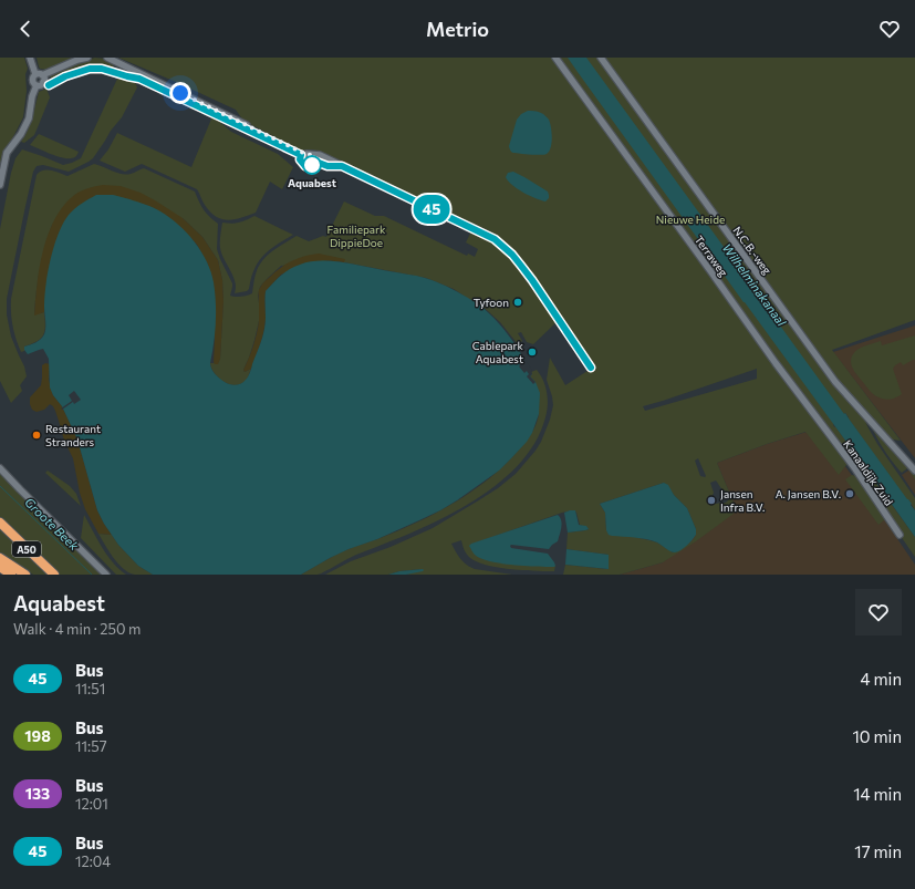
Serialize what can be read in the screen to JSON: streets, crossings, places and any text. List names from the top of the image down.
{
  "streets": {
    "highway": ["A50"],
    "street": ["N.C.B.-weg", "Terraweg", "Kanaaldijk Zuid"]
  },
  "crossings": [
    ["Terraweg", "Kanaaldijk Zuid"]
  ],
  "water": ["Wilhelminakanaal", "Groote Beek"],
  "parks": ["Nieuwe Heide", "Familiepark DippieDoe"],
  "places": [
    "Aquabest",
    "Tyfoon",
    "Cablepark Aquabest",
    "Restaurant Stranders",
    "A. Jansen B.V.",
    "Jansen Infra B.V."
  ],
  "lines": ["bus line 45"],
  "page": {
    "header": "Metrio",
    "on_map": "45",
    "heading": ["Aquabest", "Walk · 4 min · 250 m"],
    "list": [
      {
        "mark": "45",
        "name": "Bus",
        "note": "11:51",
        "value": "4 min"
      },
      {
        "mark": "198",
        "name": "Bus",
        "note": "11:57",
        "value": "10 min"
      },
      {
        "mark": "133",
        "name": "Bus",
        "note": "12:01",
        "value": "14 min"
      },
      {
        "mark": "45",
        "name": "Bus",
        "note": "12:04",
        "value": "17 min"
      }
    ]
  }
}
